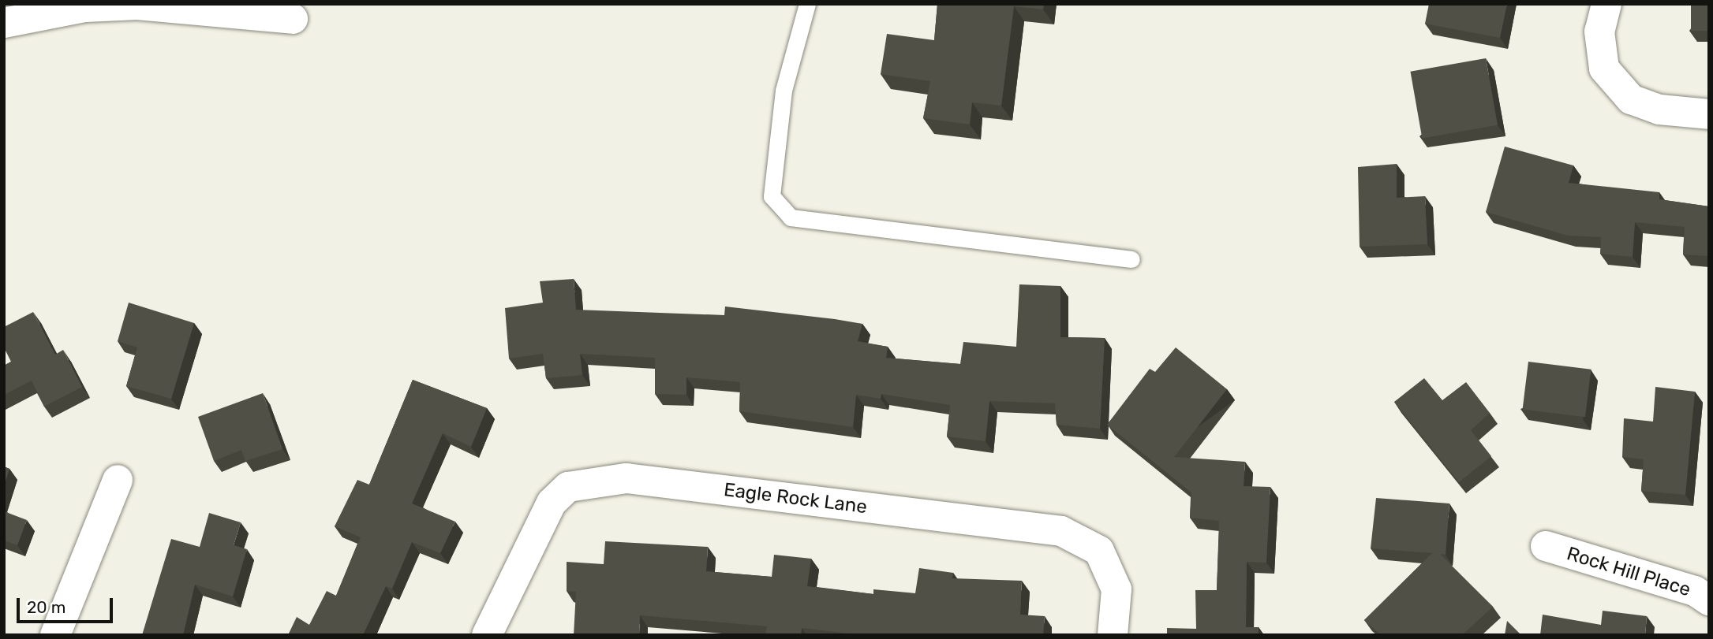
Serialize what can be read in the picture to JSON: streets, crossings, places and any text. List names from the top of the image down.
{
  "streets": {
    "street": ["Eagle Rock Lane", "Rock Hill Place"]
  },
  "scale_bar": "20 m"
}
